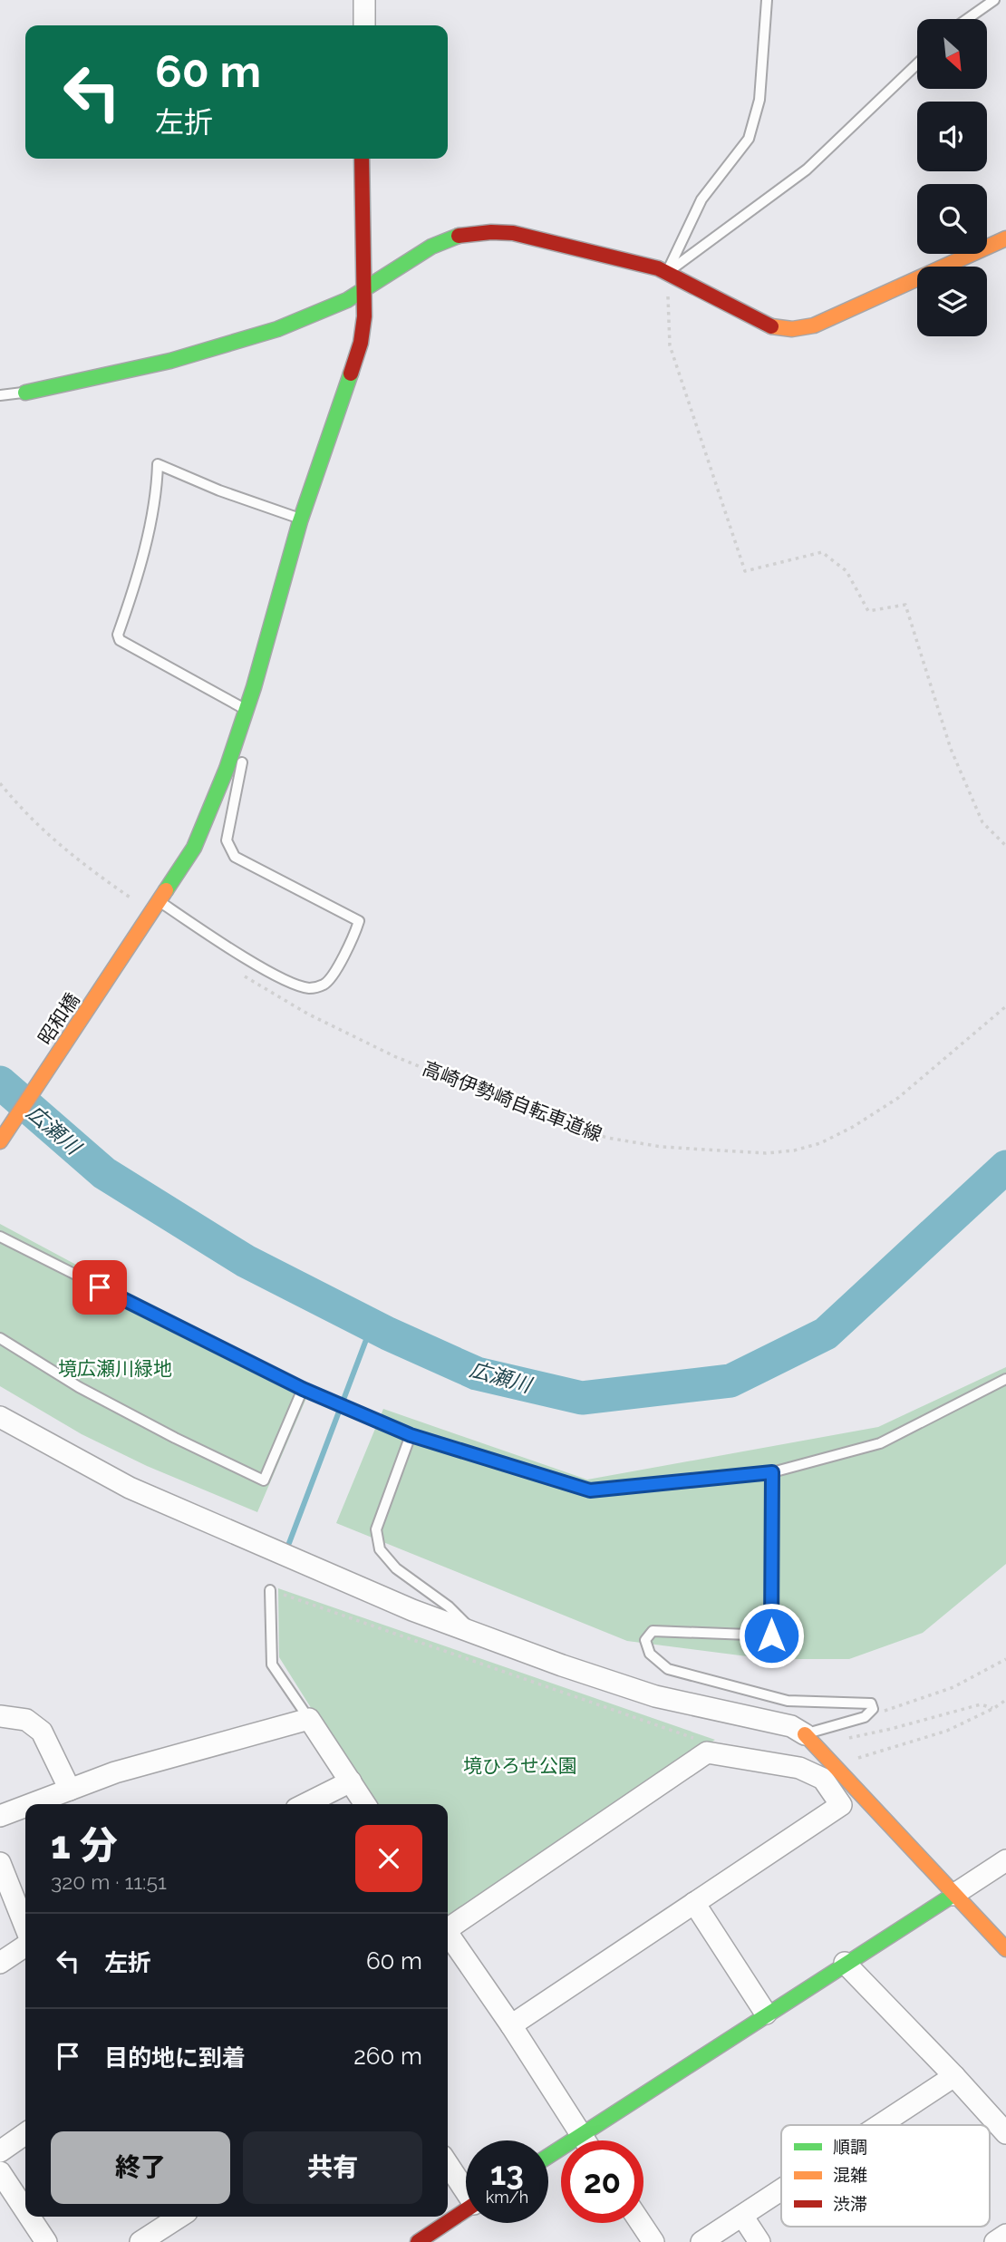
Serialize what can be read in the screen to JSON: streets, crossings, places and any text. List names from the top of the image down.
{
  "streets": {
    "street": ["昭和橋"],
    "path": ["高崎伊勢崎自転車道線"]
  },
  "water": ["広瀬川"],
  "parks": ["境広瀬川緑地", "境ひろせ公園"],
  "legend": ["順調", "混雑", "渋滞"],
  "north": "bottom right",
  "page": {
    "turn": ["60 m", "左折"],
    "heading": ["1 分", "320 m · 11:51"],
    "list": [
      {
        "name": "左折",
        "value": "60 m"
      },
      {
        "name": "目的地に到着",
        "value": "260 m"
      }
    ],
    "buttons": ["終了", "共有"],
    "speed": "13 km/h",
    "limit": "20"
  }
}
